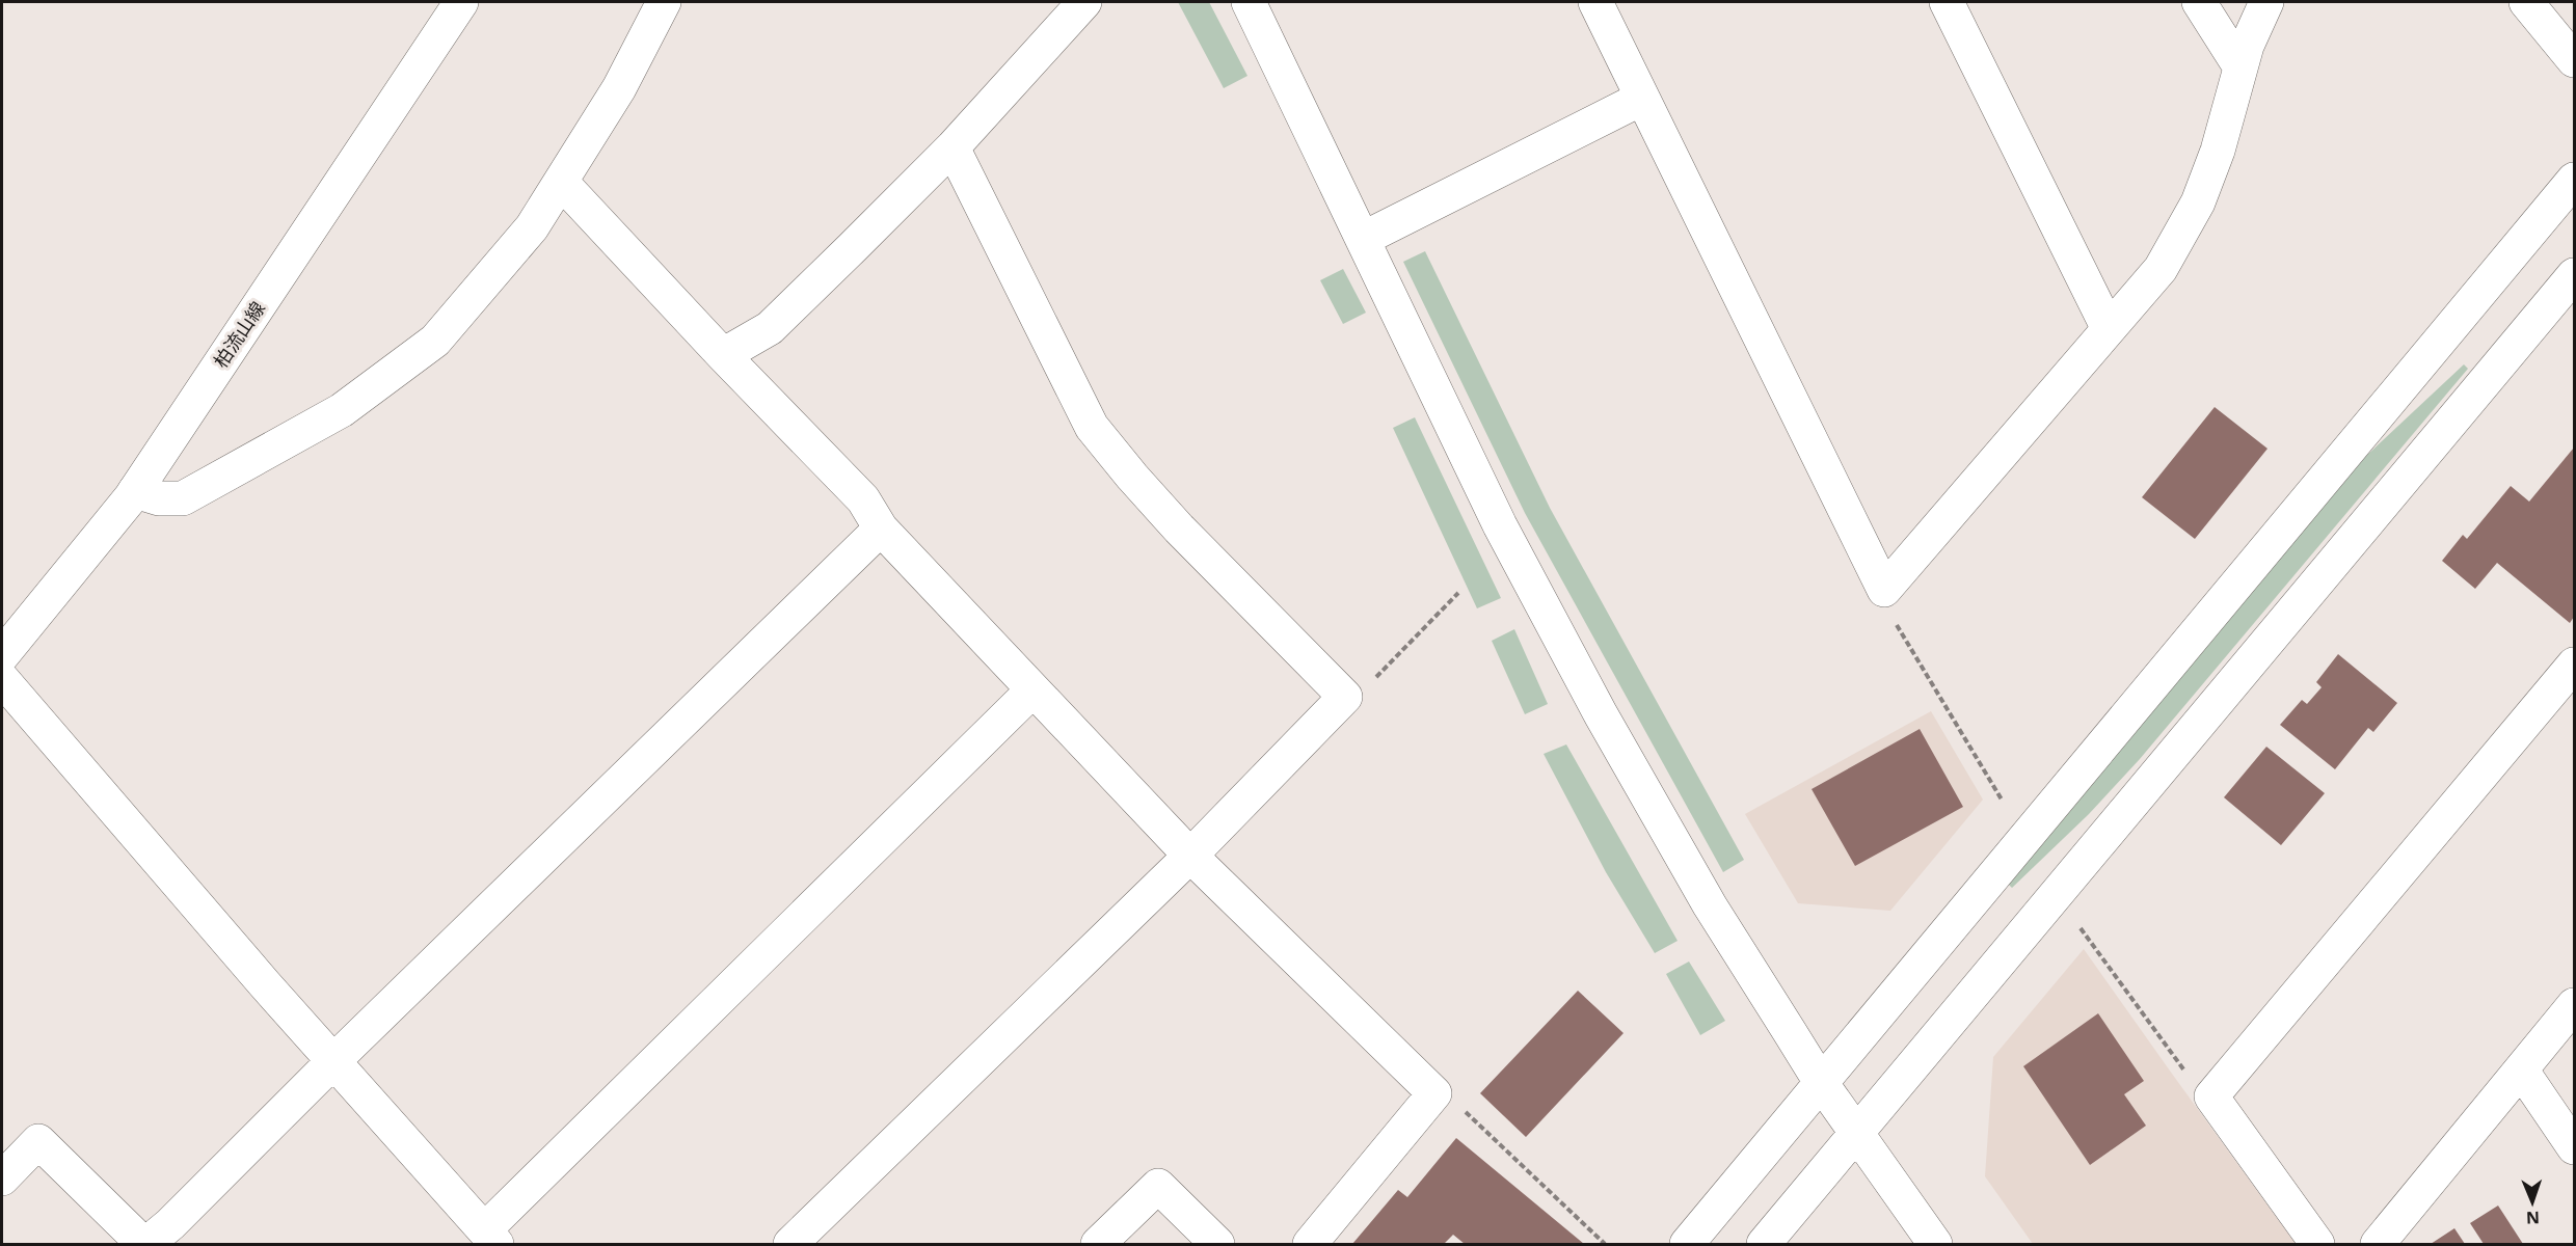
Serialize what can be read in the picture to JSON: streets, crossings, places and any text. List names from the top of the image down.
{
  "streets": {
    "street": ["柏流山線"]
  },
  "north": "bottom"
}
